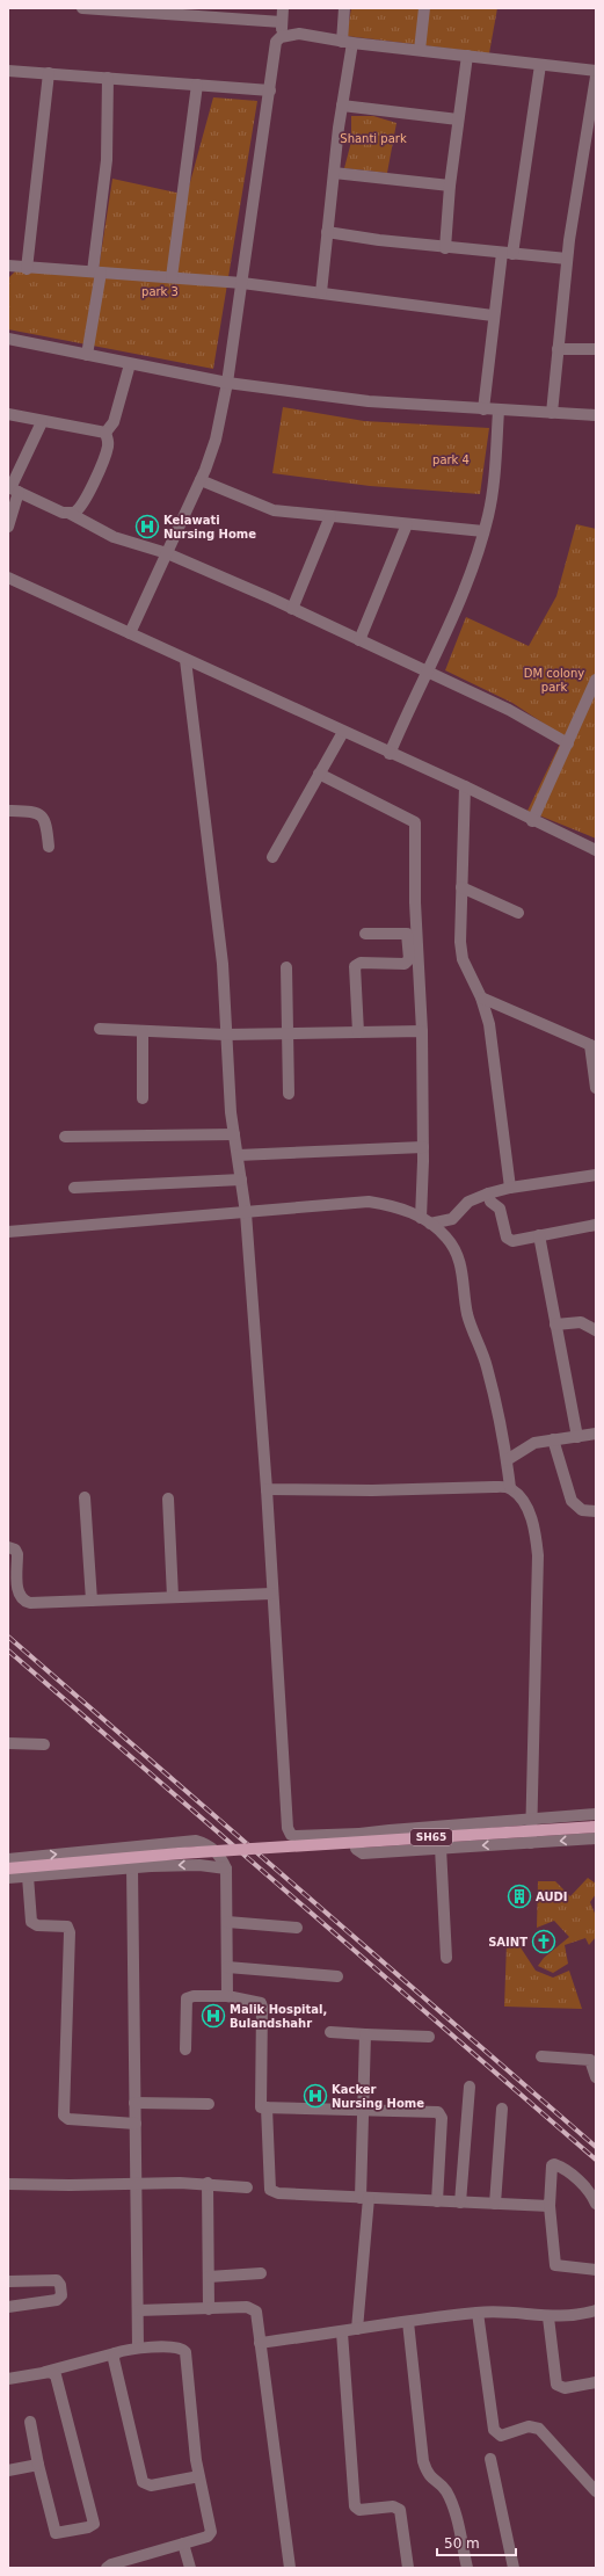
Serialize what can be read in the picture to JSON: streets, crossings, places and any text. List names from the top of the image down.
{
  "streets": {
    "main road": ["SH65"]
  },
  "parks": [
    "Shanti park",
    "park 3",
    "park 4",
    "DM colony park"
  ],
  "places": {
    "hospital": ["Kelawati Nursing Home", "Malik Hospital, Bulandshahr", "Kacker Nursing Home"],
    "building": ["AUDI"],
    "church": ["SAINT"]
  },
  "scale_bar": "50 m"
}
